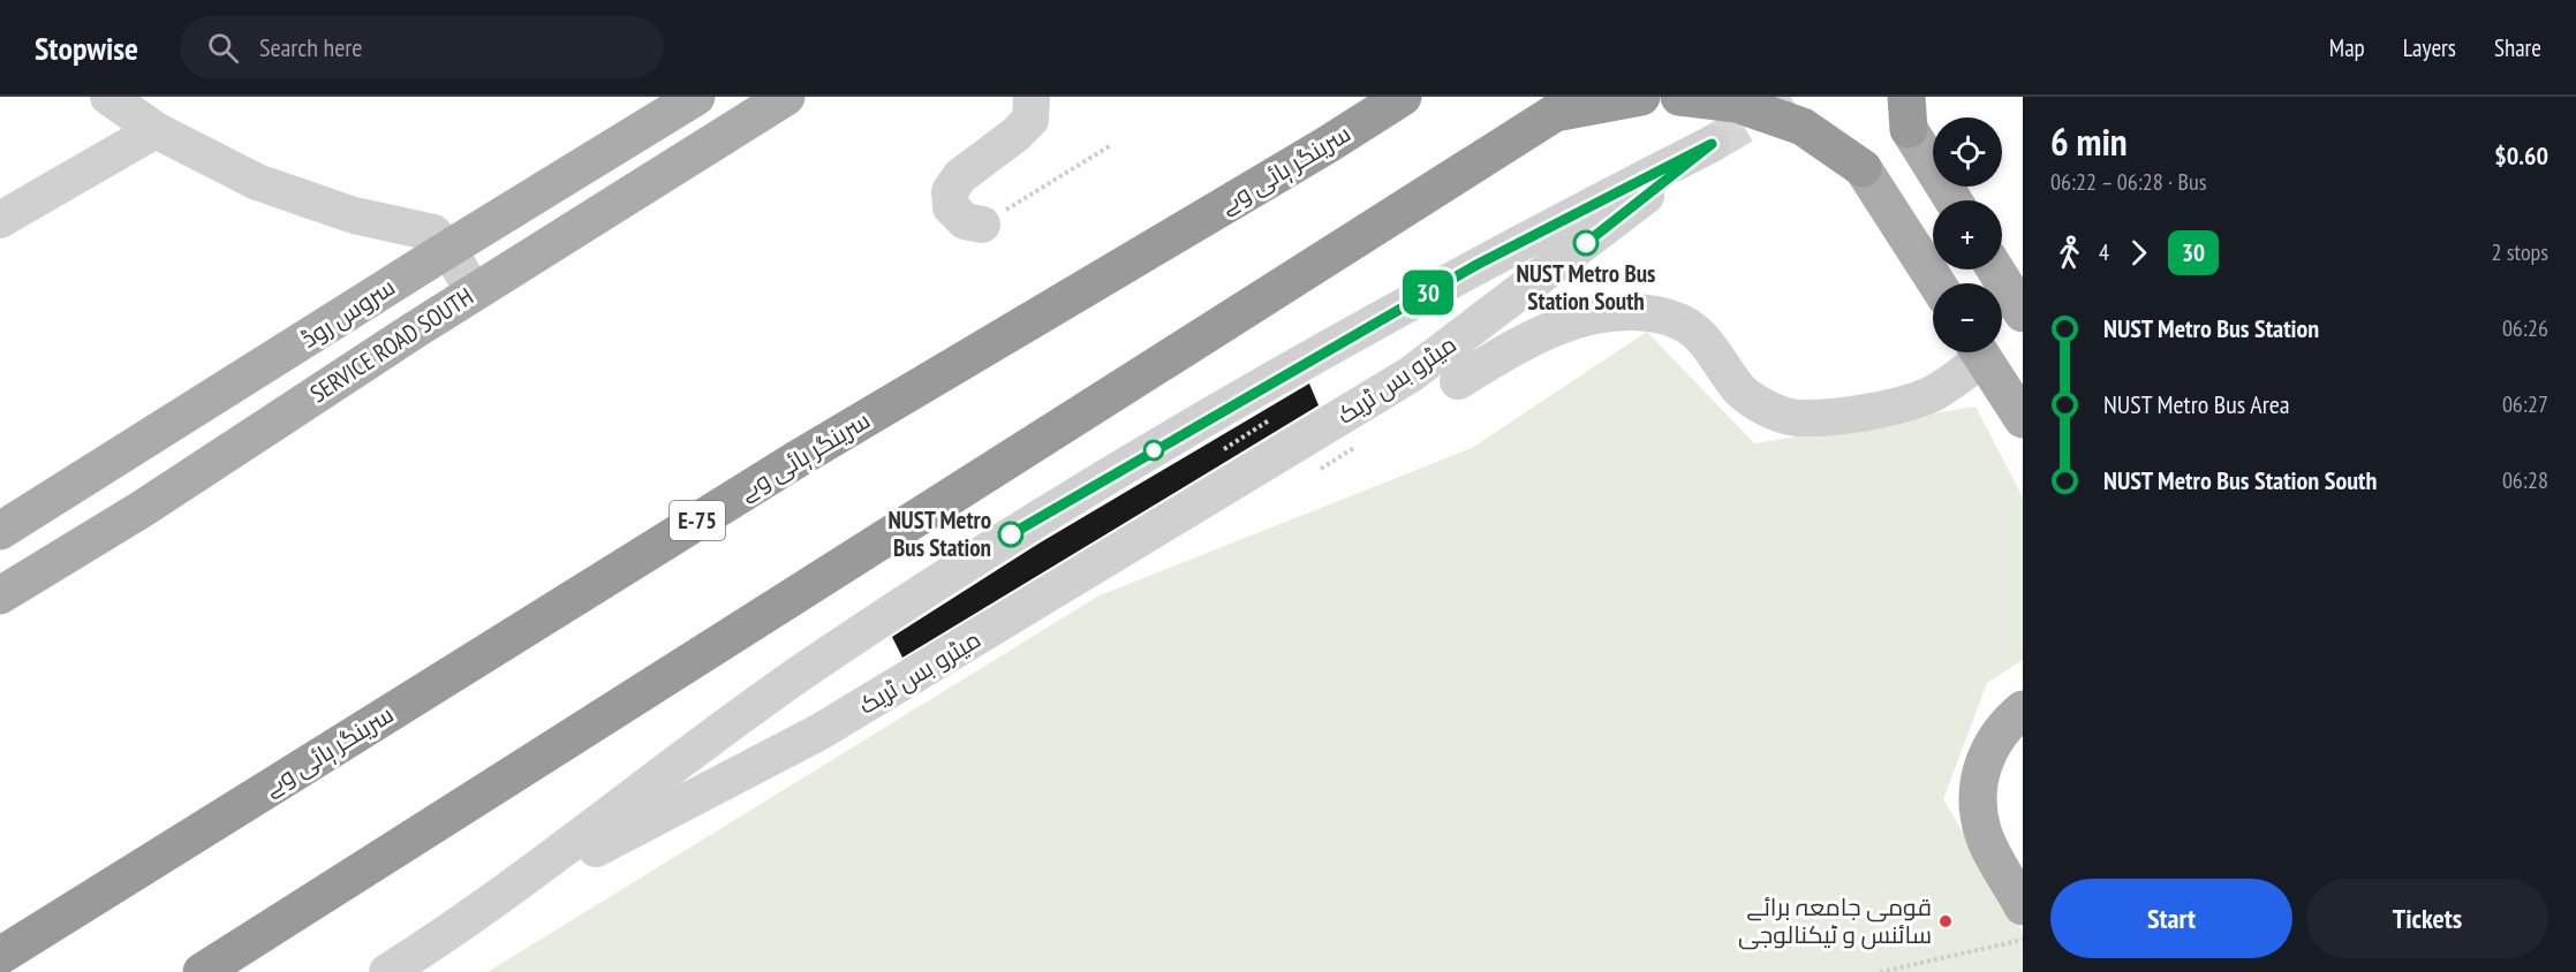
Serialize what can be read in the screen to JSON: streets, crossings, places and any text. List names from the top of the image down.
{
  "streets": {
    "highway": ["سرینگر ہائی وے", "E-75"],
    "main road": ["سروس روڈ", "SERVICE ROAD SOUTH"],
    "street": ["میٹرو بس ٹریک"]
  },
  "places": ["NUST Metro Bus Station South", "NUST Metro Bus Station", "قومی جامعہ برائے سائنس و ٹیکنالوجی"],
  "lines": ["bus line 30"],
  "page": {
    "header": "Stopwise",
    "search": "Search here",
    "nav": ["Map", "Layers", "Share"],
    "on_map": "30",
    "heading": ["6 min", "06:22 – 06:28 · Bus", "$0.60"],
    "map_buttons": ["+", "−"],
    "legs": ["4", "30", "2 stops"],
    "list": [
      {
        "name": "NUST Metro Bus Station",
        "value": "06:26"
      },
      {
        "name": "NUST Metro Bus Area",
        "value": "06:27"
      },
      {
        "name": "NUST Metro Bus Station South",
        "value": "06:28"
      }
    ],
    "buttons": ["Start", "Tickets"]
  }
}
